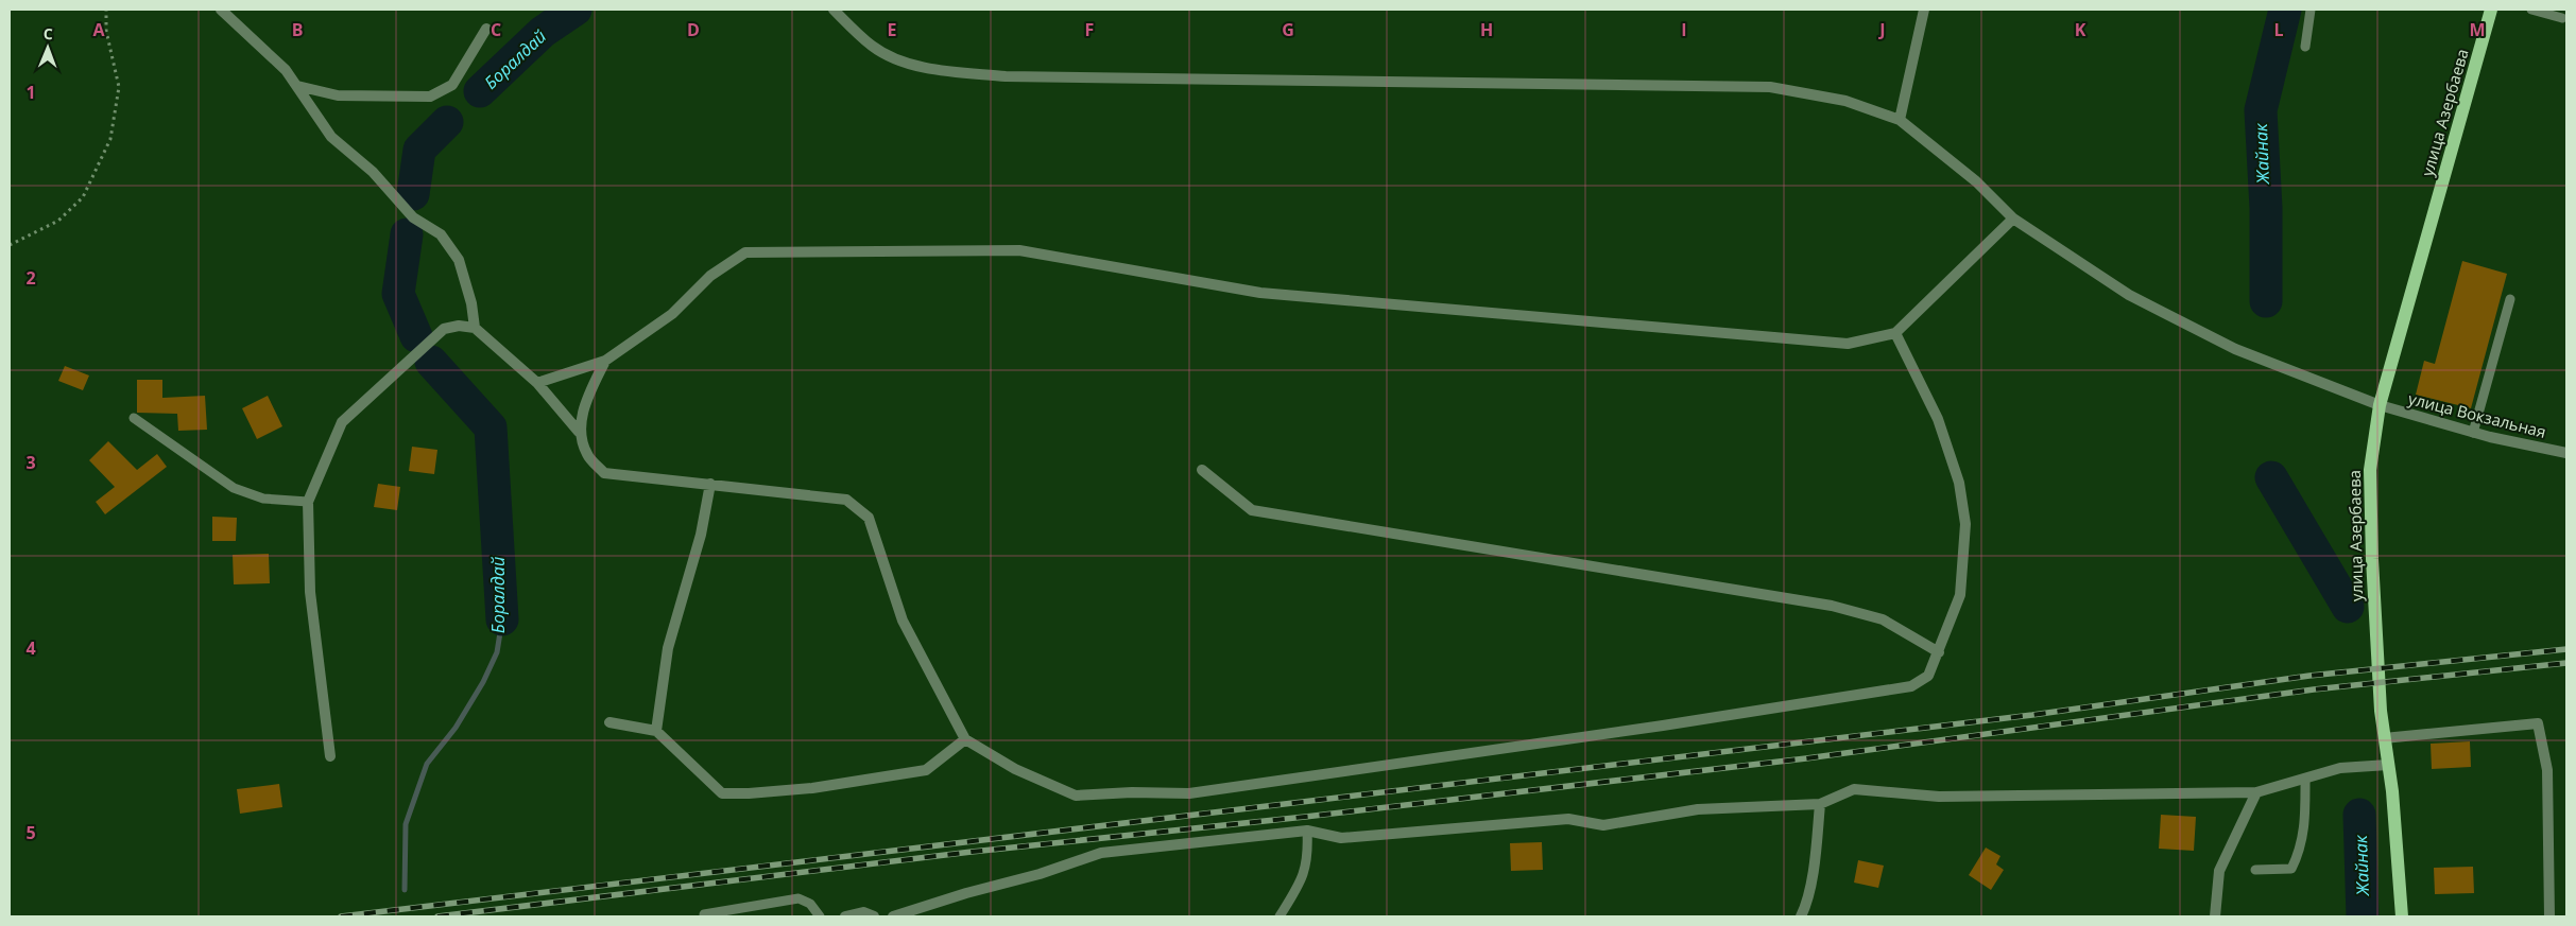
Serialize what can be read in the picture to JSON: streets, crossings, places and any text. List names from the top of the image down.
{
  "streets": {
    "main road": ["улица Азербаева"],
    "street": ["улица Вокзальная"]
  },
  "crossings": [
    ["улица Азербаева", "улица Вокзальная"]
  ],
  "water": ["Боралдай", "Жайнак"],
  "north": "top",
  "grid": {
    "columns": [
      "A",
      "B",
      "C",
      "D",
      "E",
      "F",
      "G",
      "H",
      "I",
      "J",
      "K",
      "L",
      "M"
    ],
    "rows": [
      "1",
      "2",
      "3",
      "4",
      "5"
    ]
  }
}
